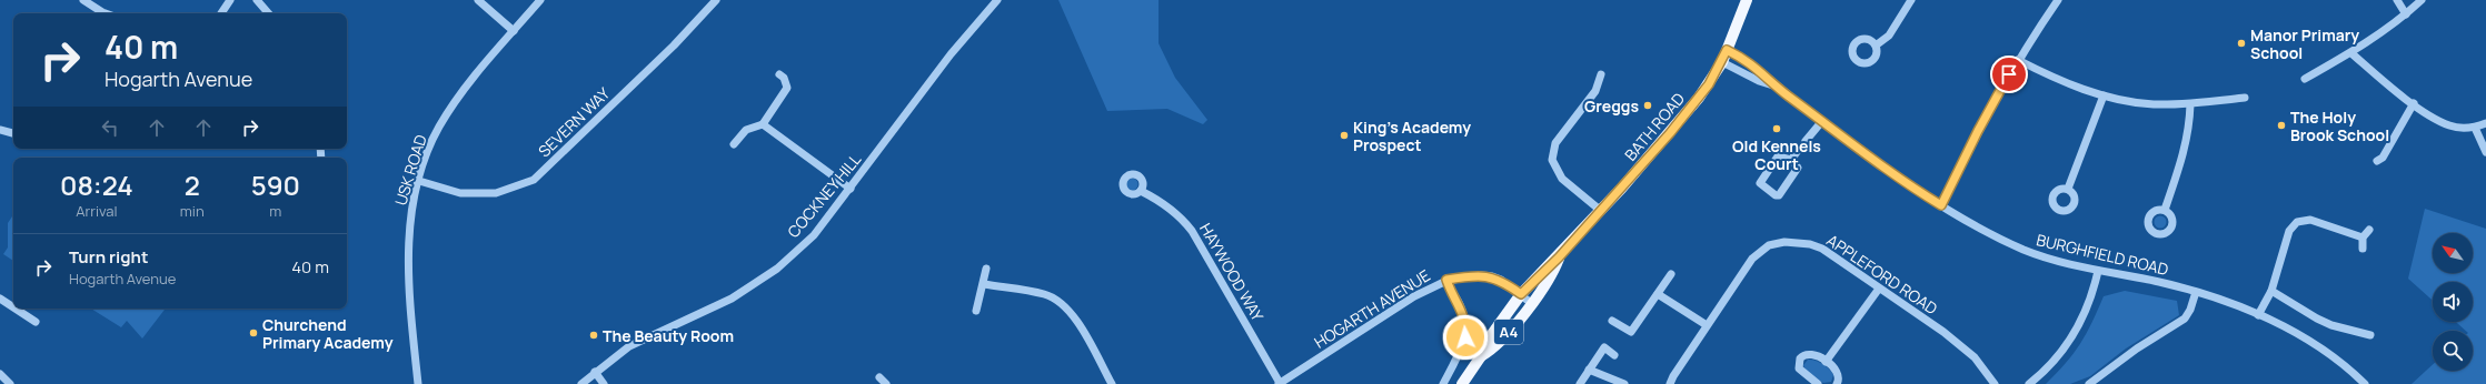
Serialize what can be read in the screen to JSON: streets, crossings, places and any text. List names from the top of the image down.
{
  "streets": {
    "main road": ["BATH ROAD", "A4"],
    "street": [
      "SEVERN WAY",
      "USK ROAD",
      "COCKNEY HILL",
      "BURGHFIELD ROAD",
      "HAYWOOD WAY",
      "APPLEFORD ROAD",
      "HOGARTH AVENUE"
    ]
  },
  "crossings": [
    ["SEVERN WAY", "USK ROAD"],
    ["BATH ROAD", "BURGHFIELD ROAD"],
    ["BATH ROAD", "HOGARTH AVENUE"],
    ["HAYWOOD WAY", "HOGARTH AVENUE"]
  ],
  "places": [
    "Manor Primary School",
    "Greggs",
    "The Holy Brook School",
    "Old Kennels Court",
    "King's Academy Prospect",
    "Churchend Primary Academy",
    "The Beauty Room"
  ],
  "north": "top left",
  "page": {
    "turn": ["40 m", "Hogarth Avenue"],
    "eta": [
      "08:24",
      "Arrival",
      "2",
      "min",
      "590",
      "m"
    ],
    "list": [
      {
        "name": "Turn right",
        "note": "Hogarth Avenue",
        "value": "40 m"
      }
    ]
  }
}
